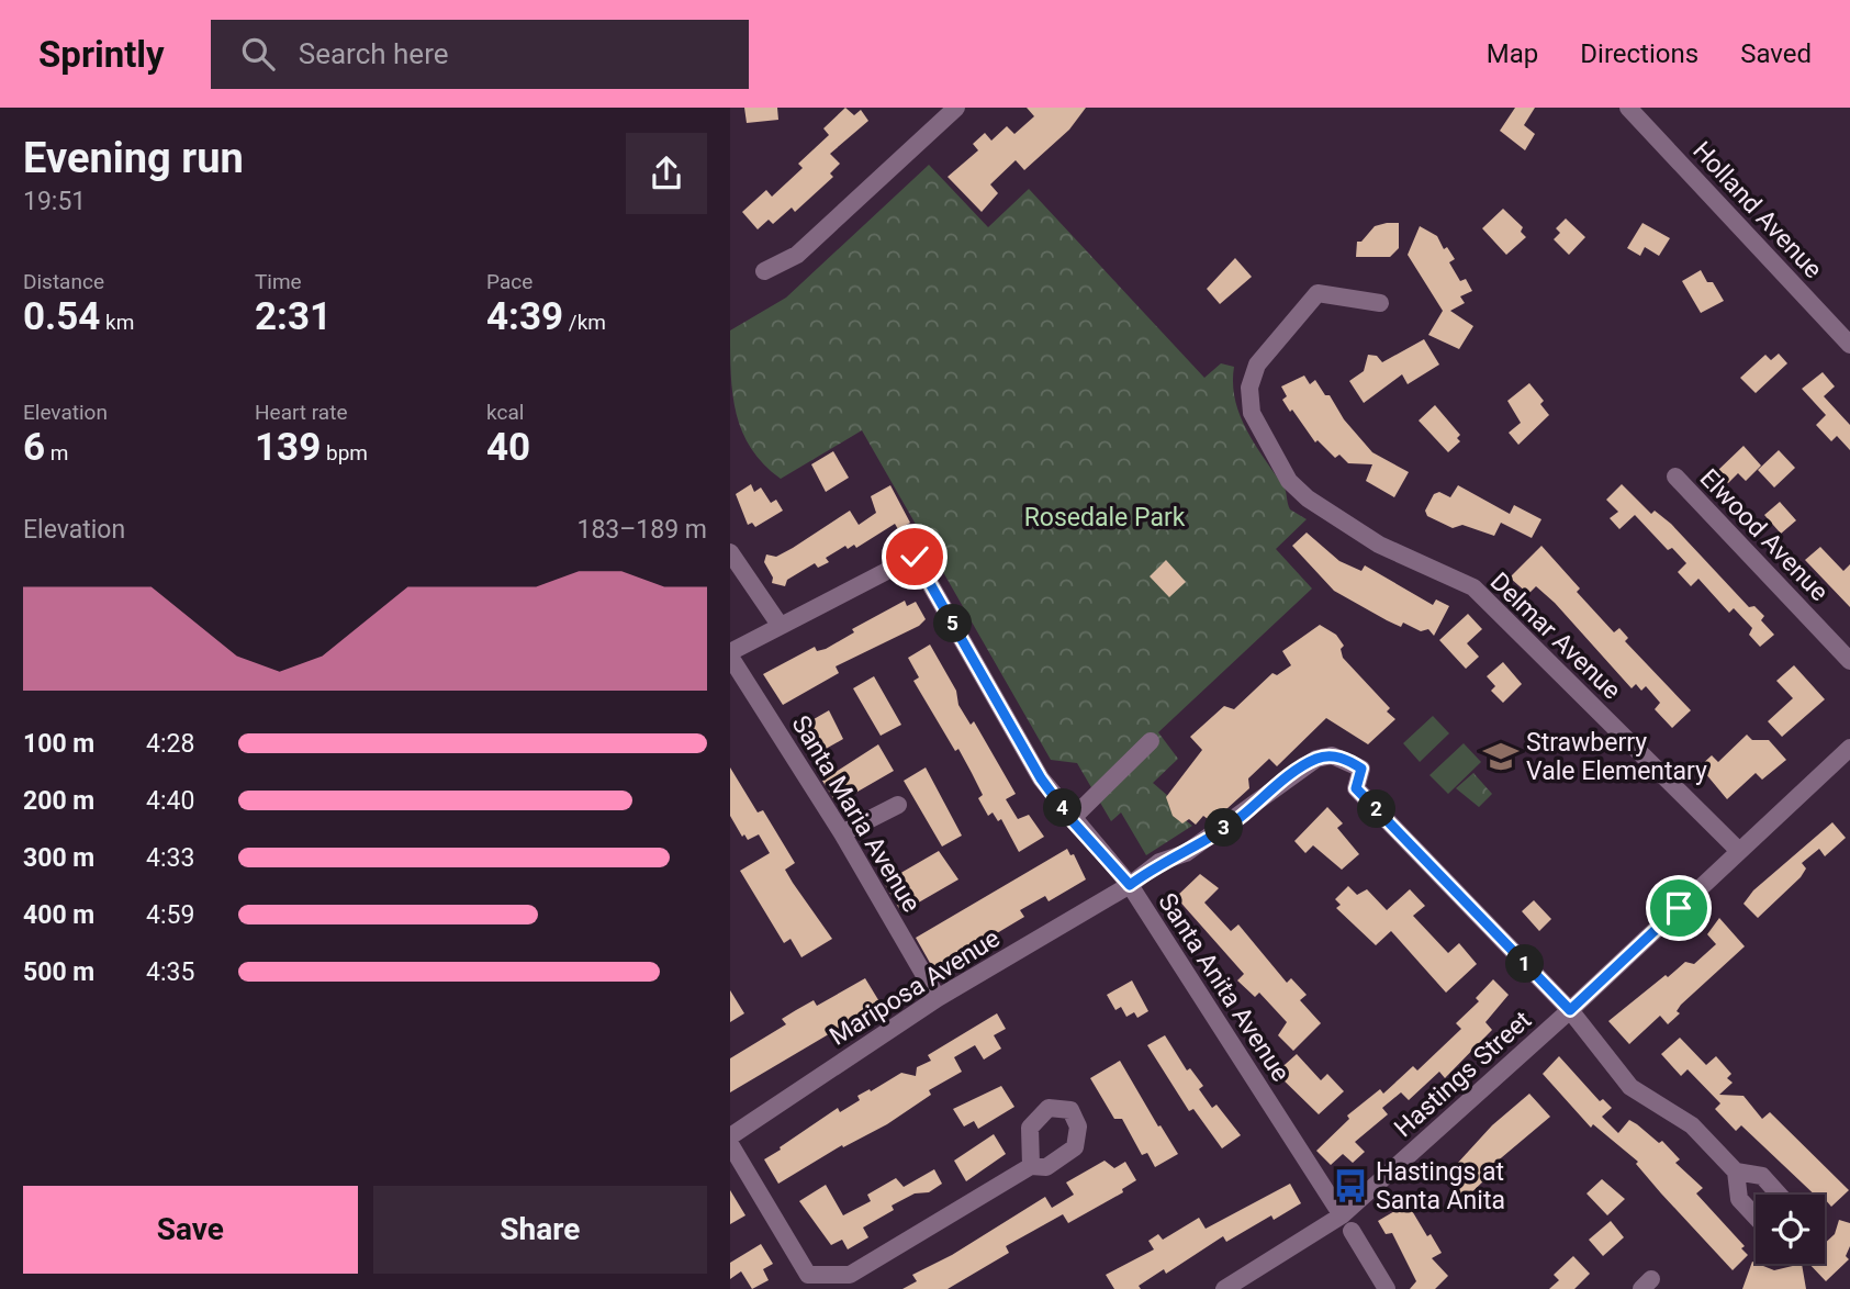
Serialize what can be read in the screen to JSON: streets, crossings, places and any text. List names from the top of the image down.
{
  "streets": {
    "street": [
      "Holland Avenue",
      "Elwood Avenue",
      "Delmar Avenue",
      "Santa Maria Avenue",
      "Mariposa Avenue",
      "Santa Anita Avenue",
      "Hastings Street"
    ]
  },
  "crossings": [
    ["Delmar Avenue", "Hastings Street"],
    ["Santa Maria Avenue", "Mariposa Avenue"],
    ["Mariposa Avenue", "Santa Anita Avenue"],
    ["Mariposa Avenue", "Hastings Street"],
    ["Santa Anita Avenue", "Hastings Street"]
  ],
  "parks": ["Rosedale Park"],
  "places": {
    "school or university": ["Strawberry Vale Elementary"],
    "bus stop": ["Hastings at Santa Anita"]
  },
  "page": {
    "header": "Sprintly",
    "search": "Search here",
    "nav": ["Map", "Directions", "Saved"],
    "heading": ["Evening run", "19:51"],
    "stats": [
      ["Distance", "0.54 km"],
      ["Time", "2:31"],
      ["Pace", "4:39 /km"],
      ["Elevation", "6 m"],
      ["Heart rate", "139 bpm"],
      ["kcal", "40"]
    ],
    "chart": ["Elevation", "183–189 m"],
    "pins": [
      "5",
      "4",
      "2",
      "3",
      "1"
    ],
    "list": [
      {
        "name": "100 m",
        "note": "4:28"
      },
      {
        "name": "200 m",
        "note": "4:40"
      },
      {
        "name": "300 m",
        "note": "4:33"
      },
      {
        "name": "400 m",
        "note": "4:59"
      },
      {
        "name": "500 m",
        "note": "4:35"
      }
    ],
    "buttons": ["Save", "Share"]
  }
}
